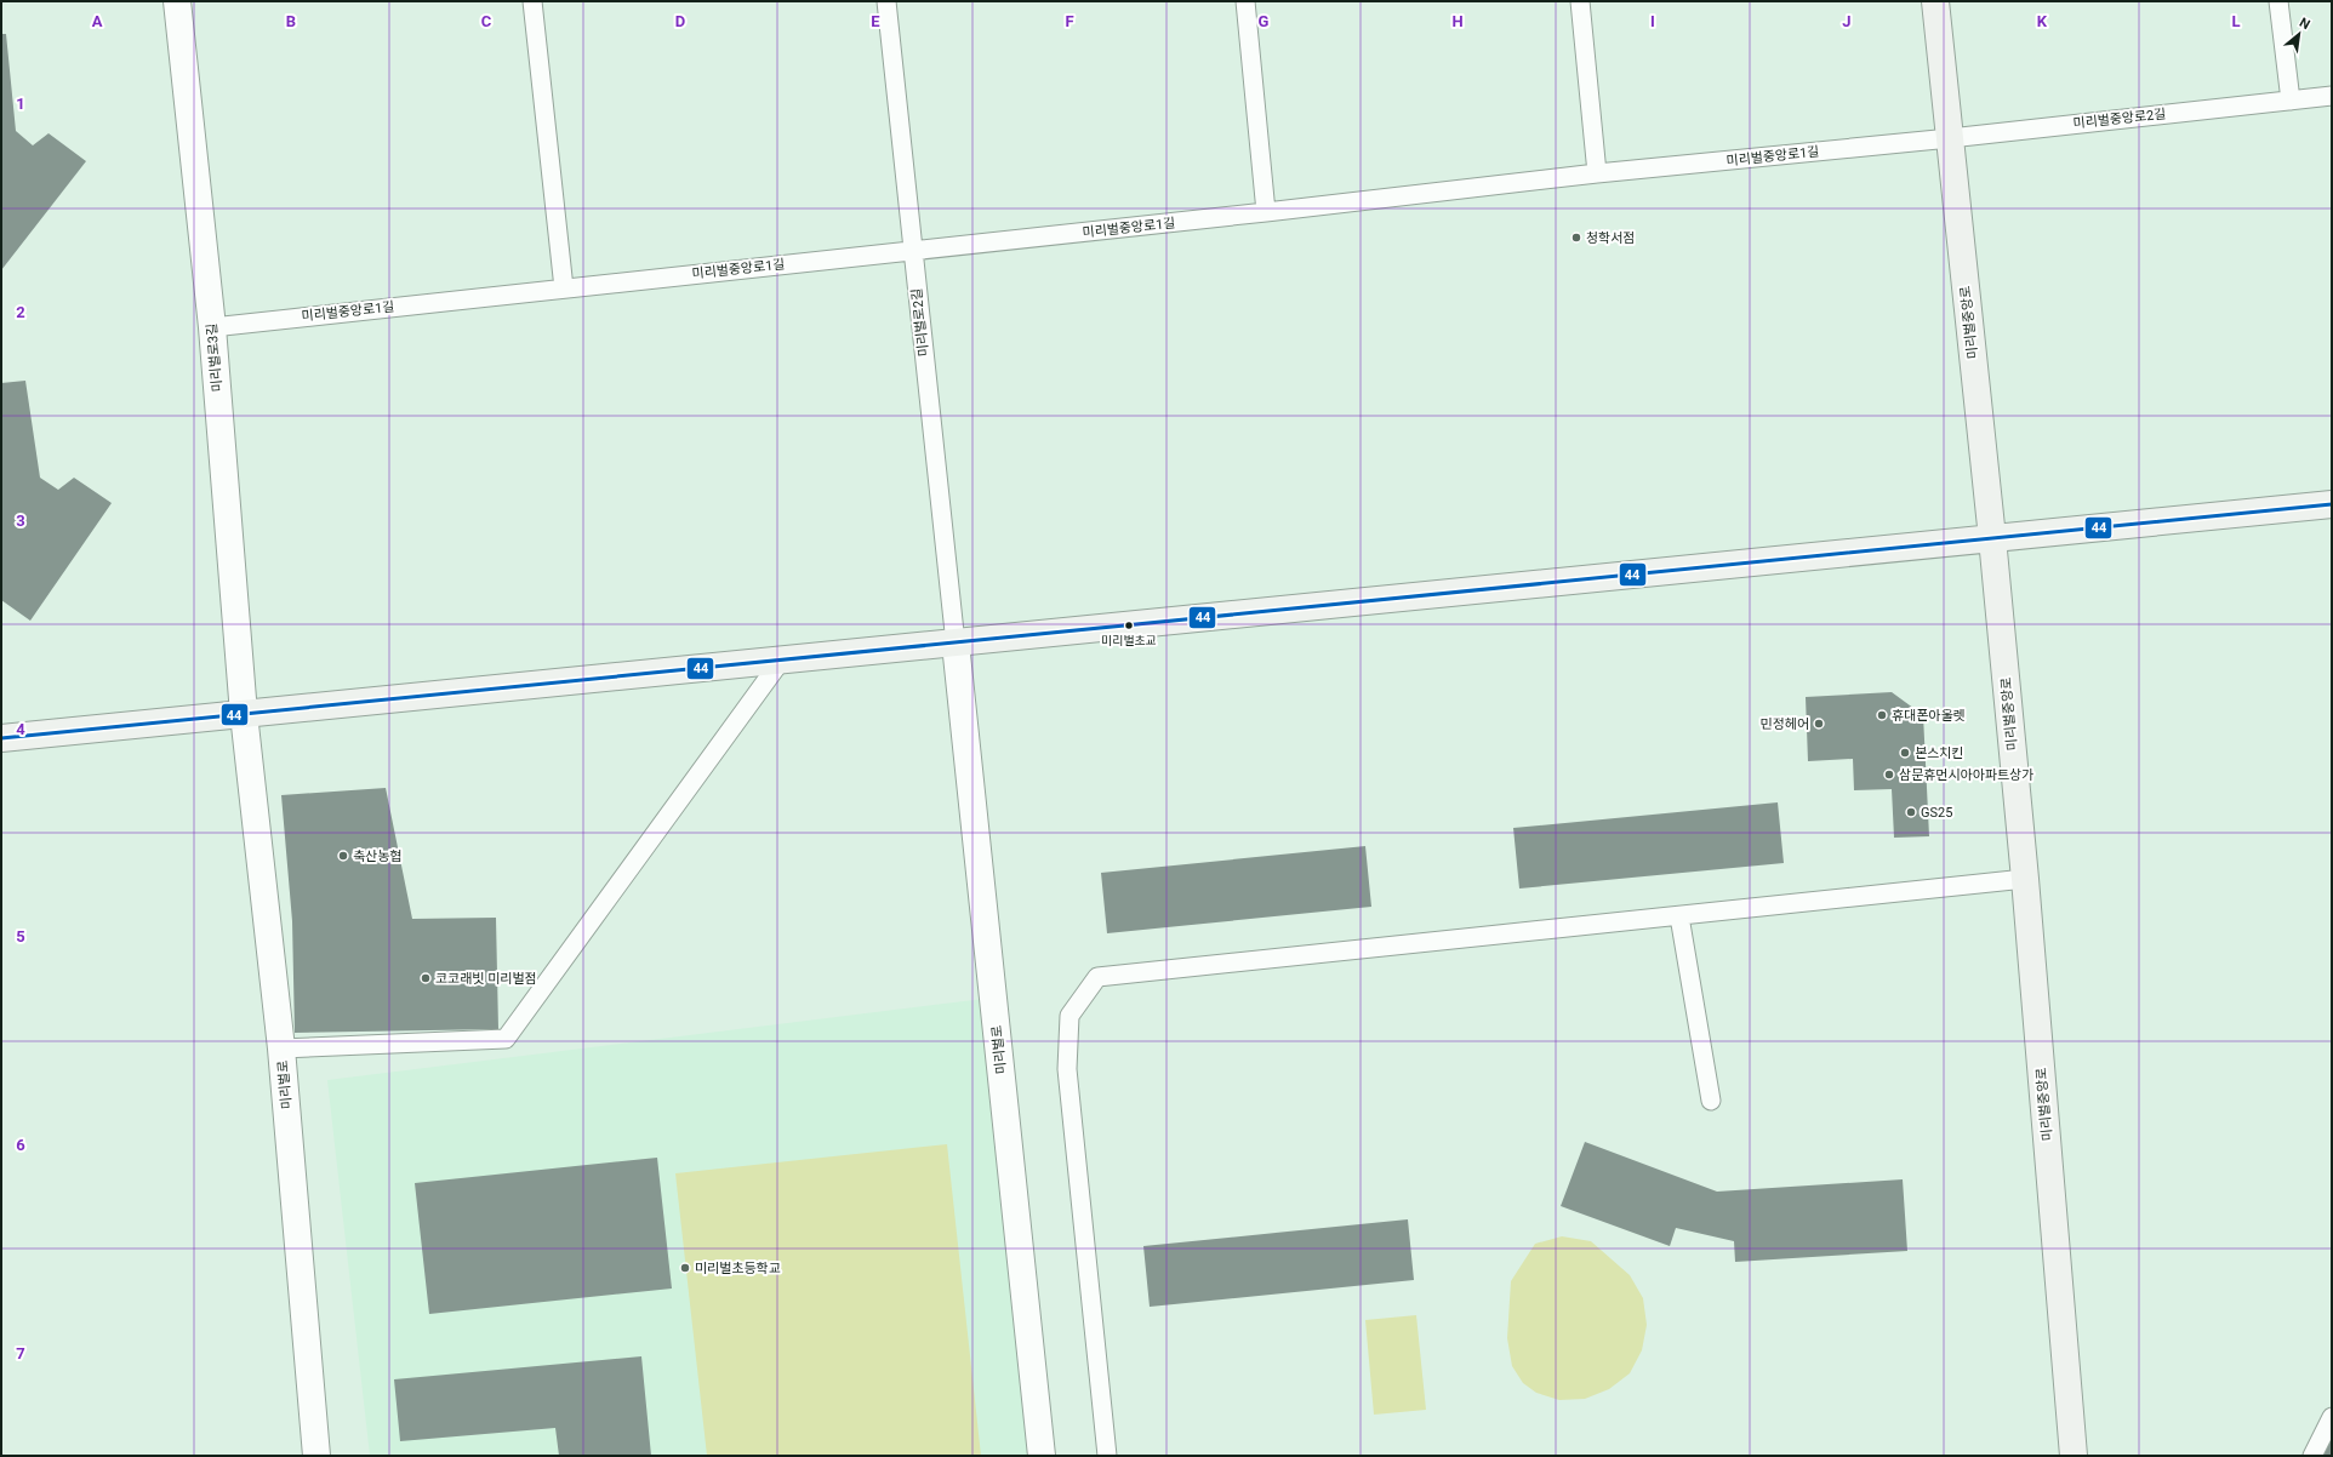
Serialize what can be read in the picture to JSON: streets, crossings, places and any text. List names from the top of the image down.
{
  "streets": {
    "street": ["미리벌중앙로", "미리벌로3길", "미리벌로"],
    "lane": ["미리벌중앙로2길", "미리벌중앙로1길", "미리벌로2길"]
  },
  "crossings": [
    ["미리벌중앙로2길", "미리벌중앙로1길"],
    ["미리벌중앙로2길", "미리벌중앙로"],
    ["미리벌중앙로1길", "미리벌로2길"],
    ["미리벌중앙로1길", "미리벌중앙로"],
    ["미리벌중앙로1길", "미리벌로3길"],
    ["미리벌로2길", "미리벌로"],
    ["미리벌로3길", "미리벌로"]
  ],
  "places": [
    "청학서점",
    "미리벌초교",
    "휴대폰아울렛",
    "민정헤어",
    "본스치킨",
    "삼문휴먼시아아파트상가",
    "GS25",
    "축산농협",
    "코코래빗 미리벌점",
    "미리벌초등학교"
  ],
  "lines": ["transit line 44"],
  "north": "top right",
  "grid": {
    "columns": [
      "A",
      "B",
      "C",
      "D",
      "E",
      "F",
      "G",
      "H",
      "I",
      "J",
      "K",
      "L"
    ],
    "rows": [
      "1",
      "2",
      "3",
      "4",
      "5",
      "6",
      "7"
    ]
  }
}
